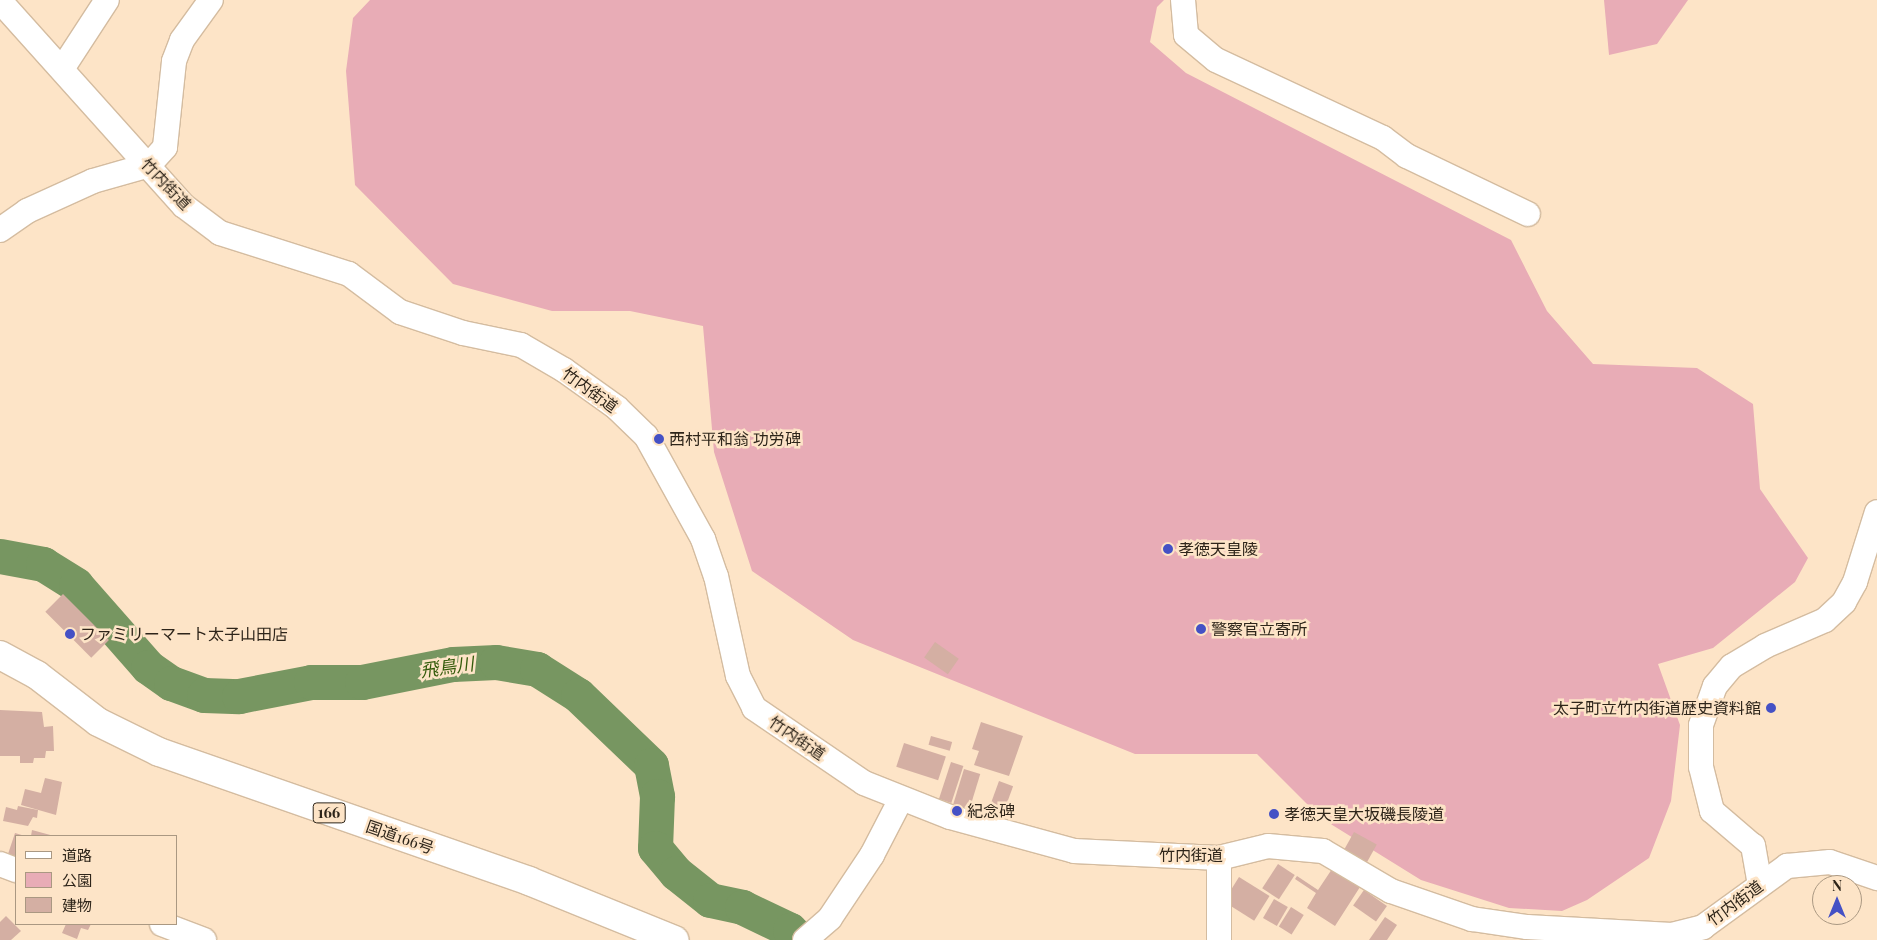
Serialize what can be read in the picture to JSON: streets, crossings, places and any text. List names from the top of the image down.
{
  "streets": {
    "highway": ["166", "国道166号"],
    "street": ["竹内街道"]
  },
  "water": ["飛鳥川"],
  "places": [
    "西村平和翁 功労碑",
    "孝徳天皇陵",
    "警察官立寄所",
    "ファミリーマート太子山田店",
    "太子町立竹内街道歴史資料館",
    "紀念碑",
    "孝徳天皇大坂磯長陵道"
  ],
  "legend": ["道路", "公園", "建物"],
  "north": "top"
}
